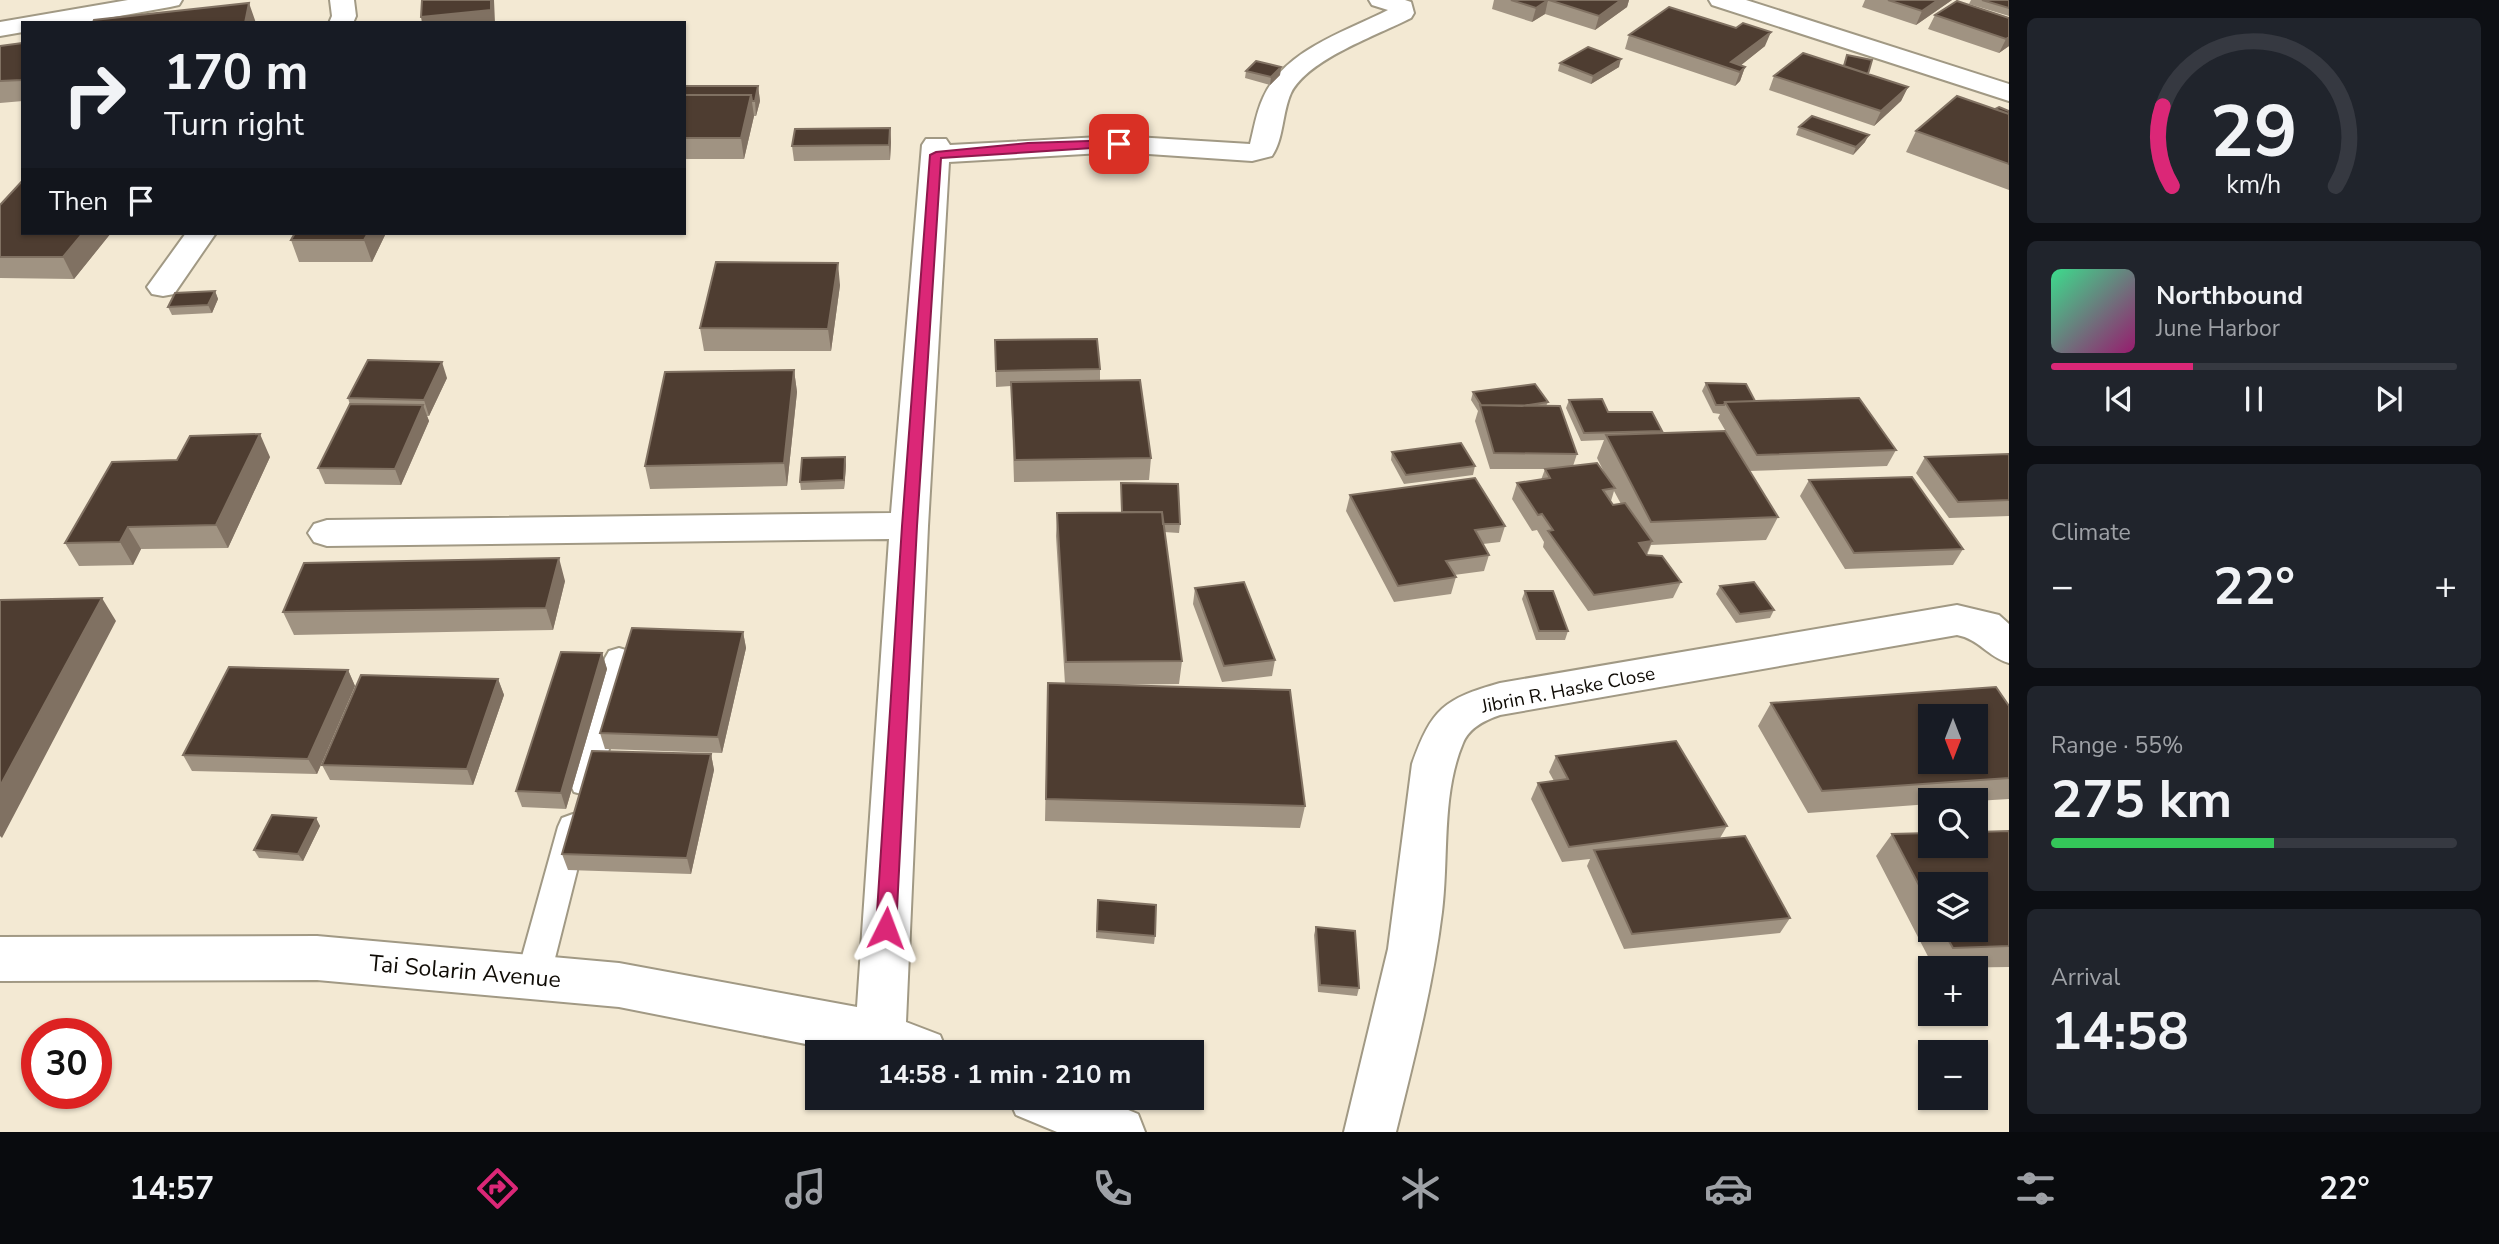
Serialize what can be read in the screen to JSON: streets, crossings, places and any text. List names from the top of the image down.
{
  "streets": {
    "street": ["Jibrin R. Haske Close", "Tai Solarin Avenue"]
  },
  "north": "bottom",
  "page": {
    "turn": ["170 m", "Turn right"],
    "then": "Then",
    "song": ["Northbound", "June Harbor"],
    "tile": [
      "Climate",
      ["Range · 55%", "275 km"],
      ["Arrival", "14:58"]
    ],
    "heat": ["−", "22°", "+"],
    "map_buttons": ["+", "−"],
    "limit": "30",
    "trip": "14:58 · 1 min · 210 m",
    "tabs": ["14:57", "22°"],
    "gauge": ["29", "km/h"]
  }
}
